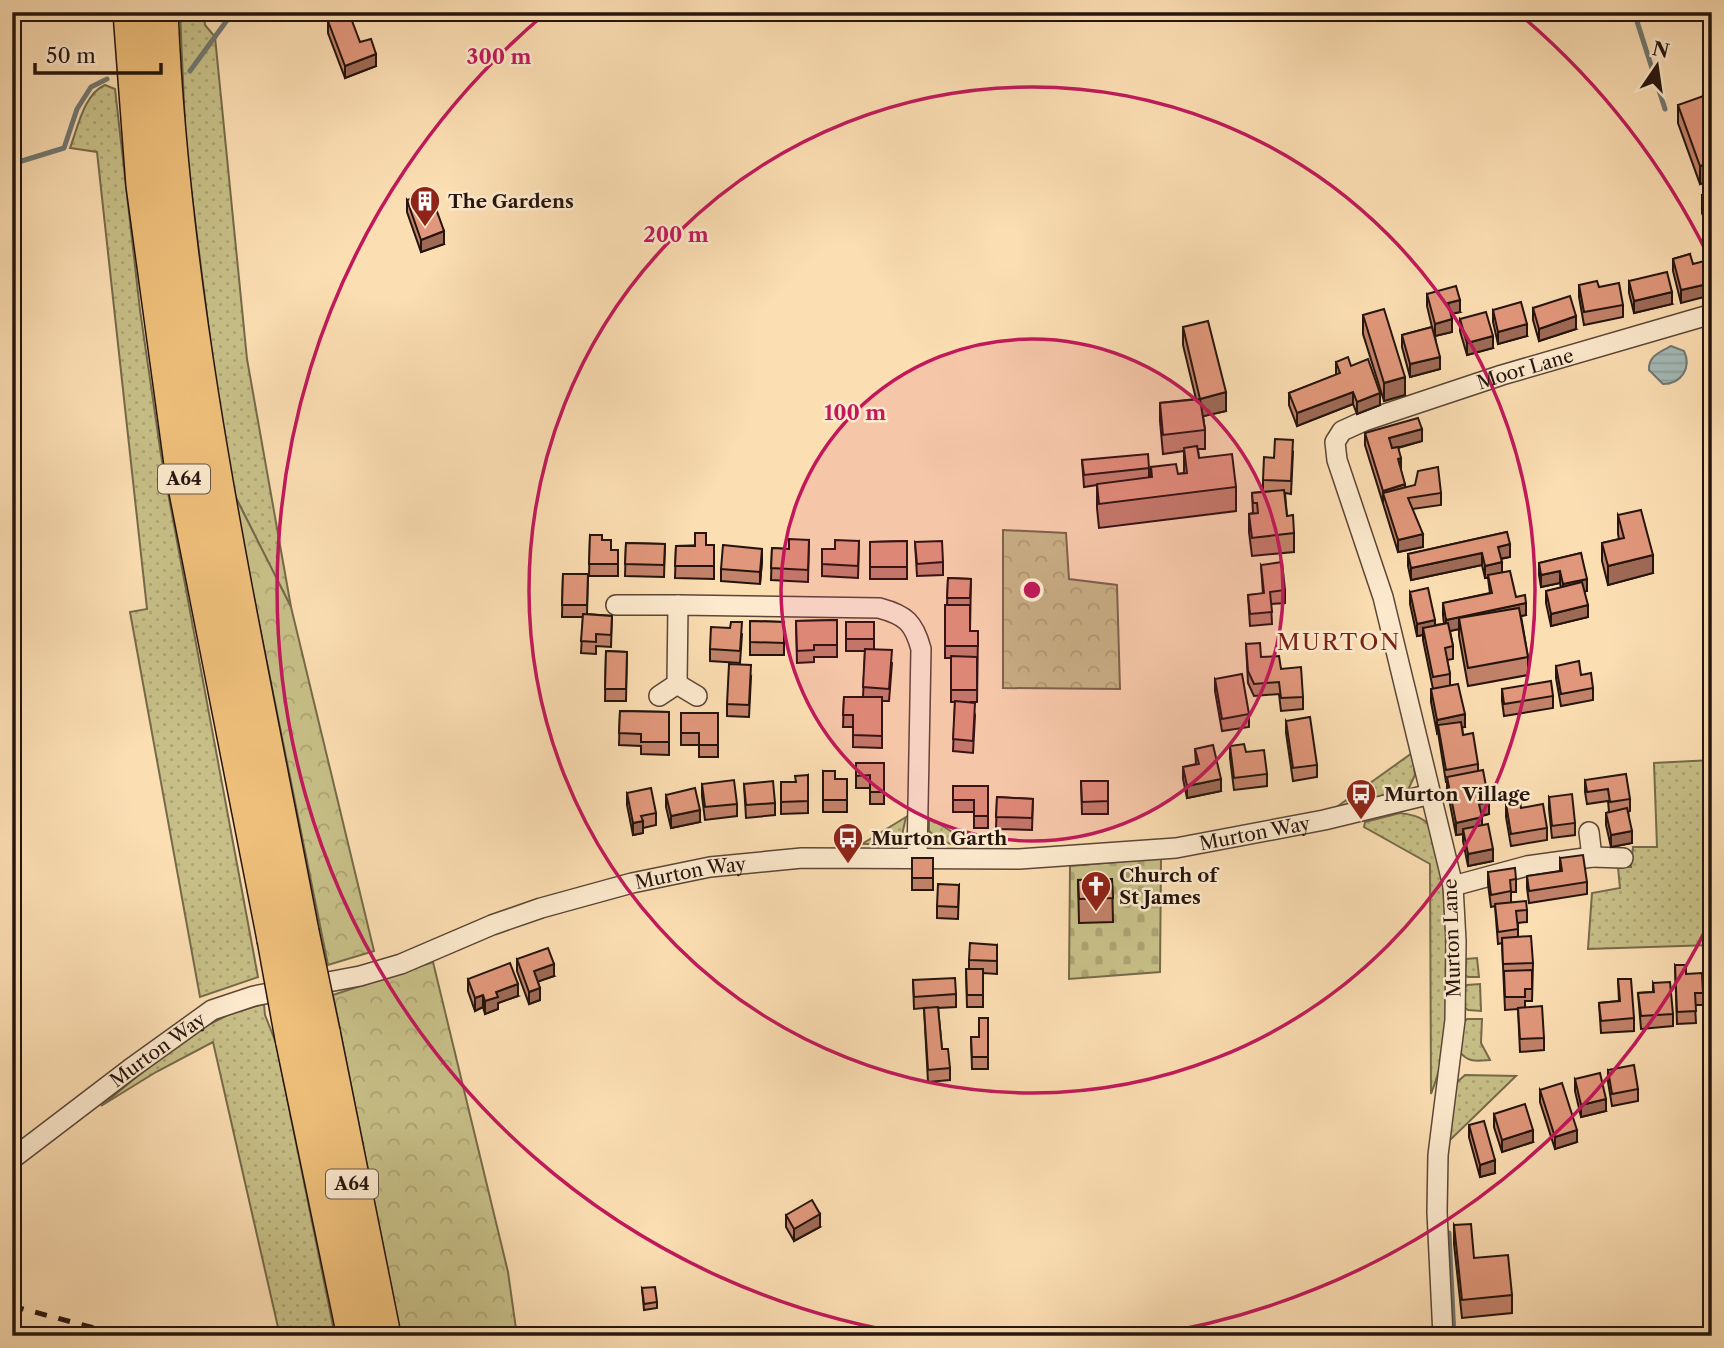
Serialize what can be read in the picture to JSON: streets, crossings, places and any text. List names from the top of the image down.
{
  "streets": {
    "highway": ["A64"],
    "street": ["Moor Lane", "Murton Way", "Murton Lane"]
  },
  "crossings": [
    ["Moor Lane", "Murton Lane"],
    ["Murton Way", "Murton Lane"]
  ],
  "districts": ["MURTON"],
  "places": {
    "building": ["The Gardens"],
    "bus stop": ["Murton Village", "Murton Garth"],
    "church": ["Church of St James"]
  },
  "scale_bar": "50 m",
  "north": "top",
  "rings": ["300 m", "200 m", "100 m"]
}
